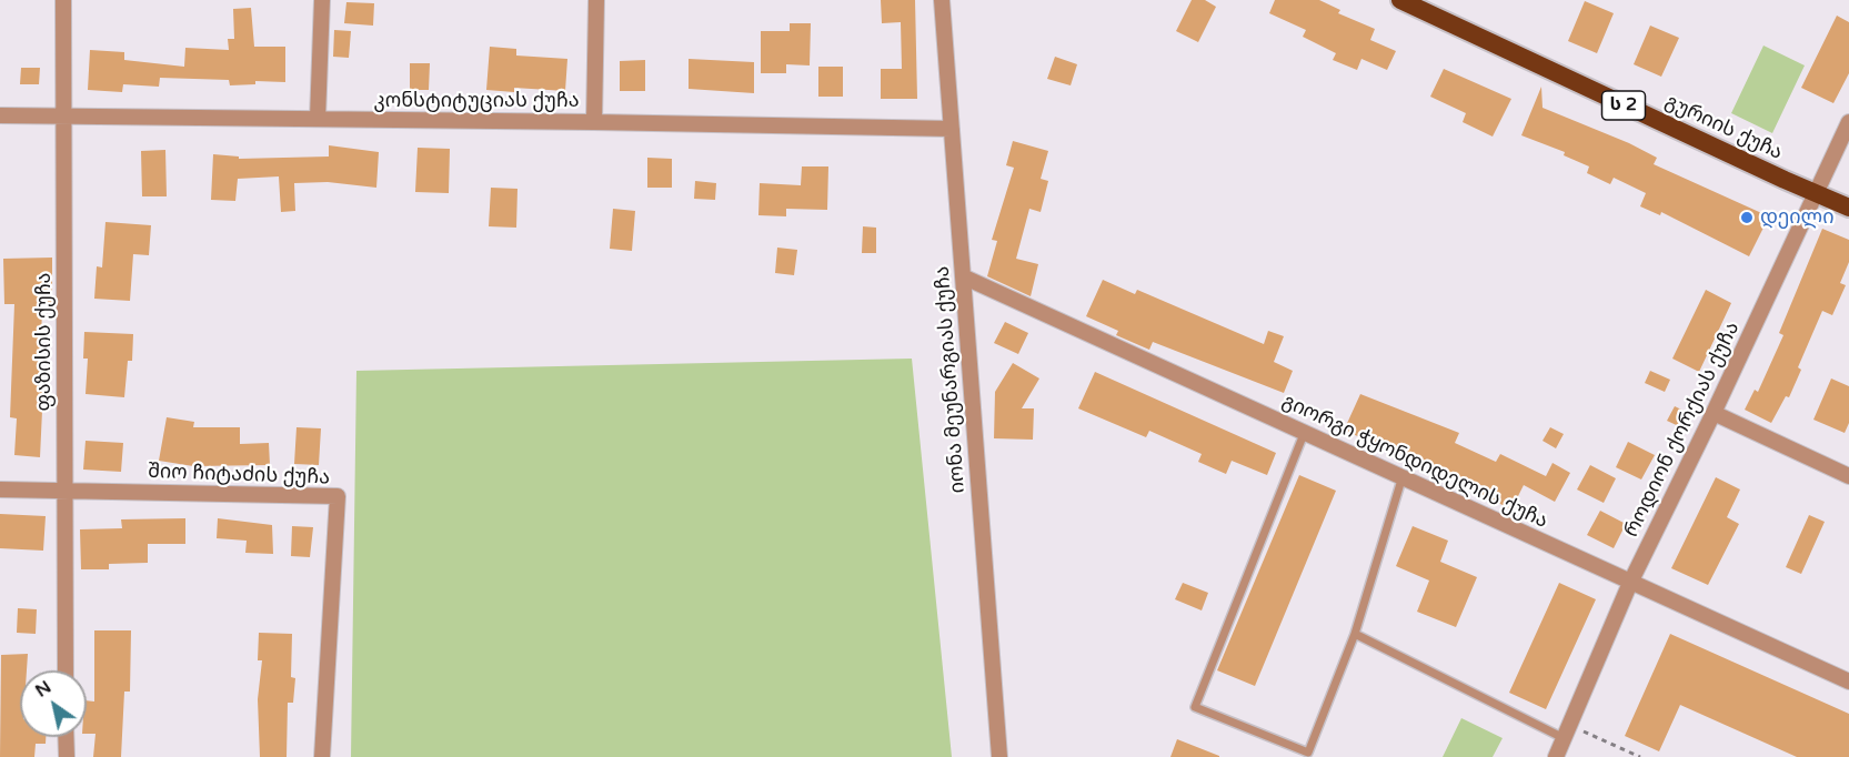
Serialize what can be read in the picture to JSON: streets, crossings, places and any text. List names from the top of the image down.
{
  "streets": {
    "highway": ["ს 2", "გურიის ქუჩა"],
    "street": [
      "კონსტიტუციას ქუჩა",
      "ფაზისის ქუჩა",
      "იონა მეუნარგიას ქუჩა",
      "როდიონ ქორქიას ქუჩა",
      "გიორგი ჭყონდიდელის ქუჩა",
      "შიო ჩიტაძის ქუჩა"
    ]
  },
  "crossings": [
    ["კონსტიტუციას ქუჩა", "ფაზისის ქუჩა"],
    ["კონსტიტუციას ქუჩა", "იონა მეუნარგიას ქუჩა"],
    ["გურიის ქუჩა", "როდიონ ქორქიას ქუჩა"],
    ["ფაზისის ქუჩა", "შიო ჩიტაძის ქუჩა"],
    ["იონა მეუნარგიას ქუჩა", "გიორგი ჭყონდიდელის ქუჩა"],
    ["როდიონ ქორქიას ქუჩა", "გიორგი ჭყონდიდელის ქუჩა"]
  ],
  "places": ["დეილი"],
  "north": "top left"
}
